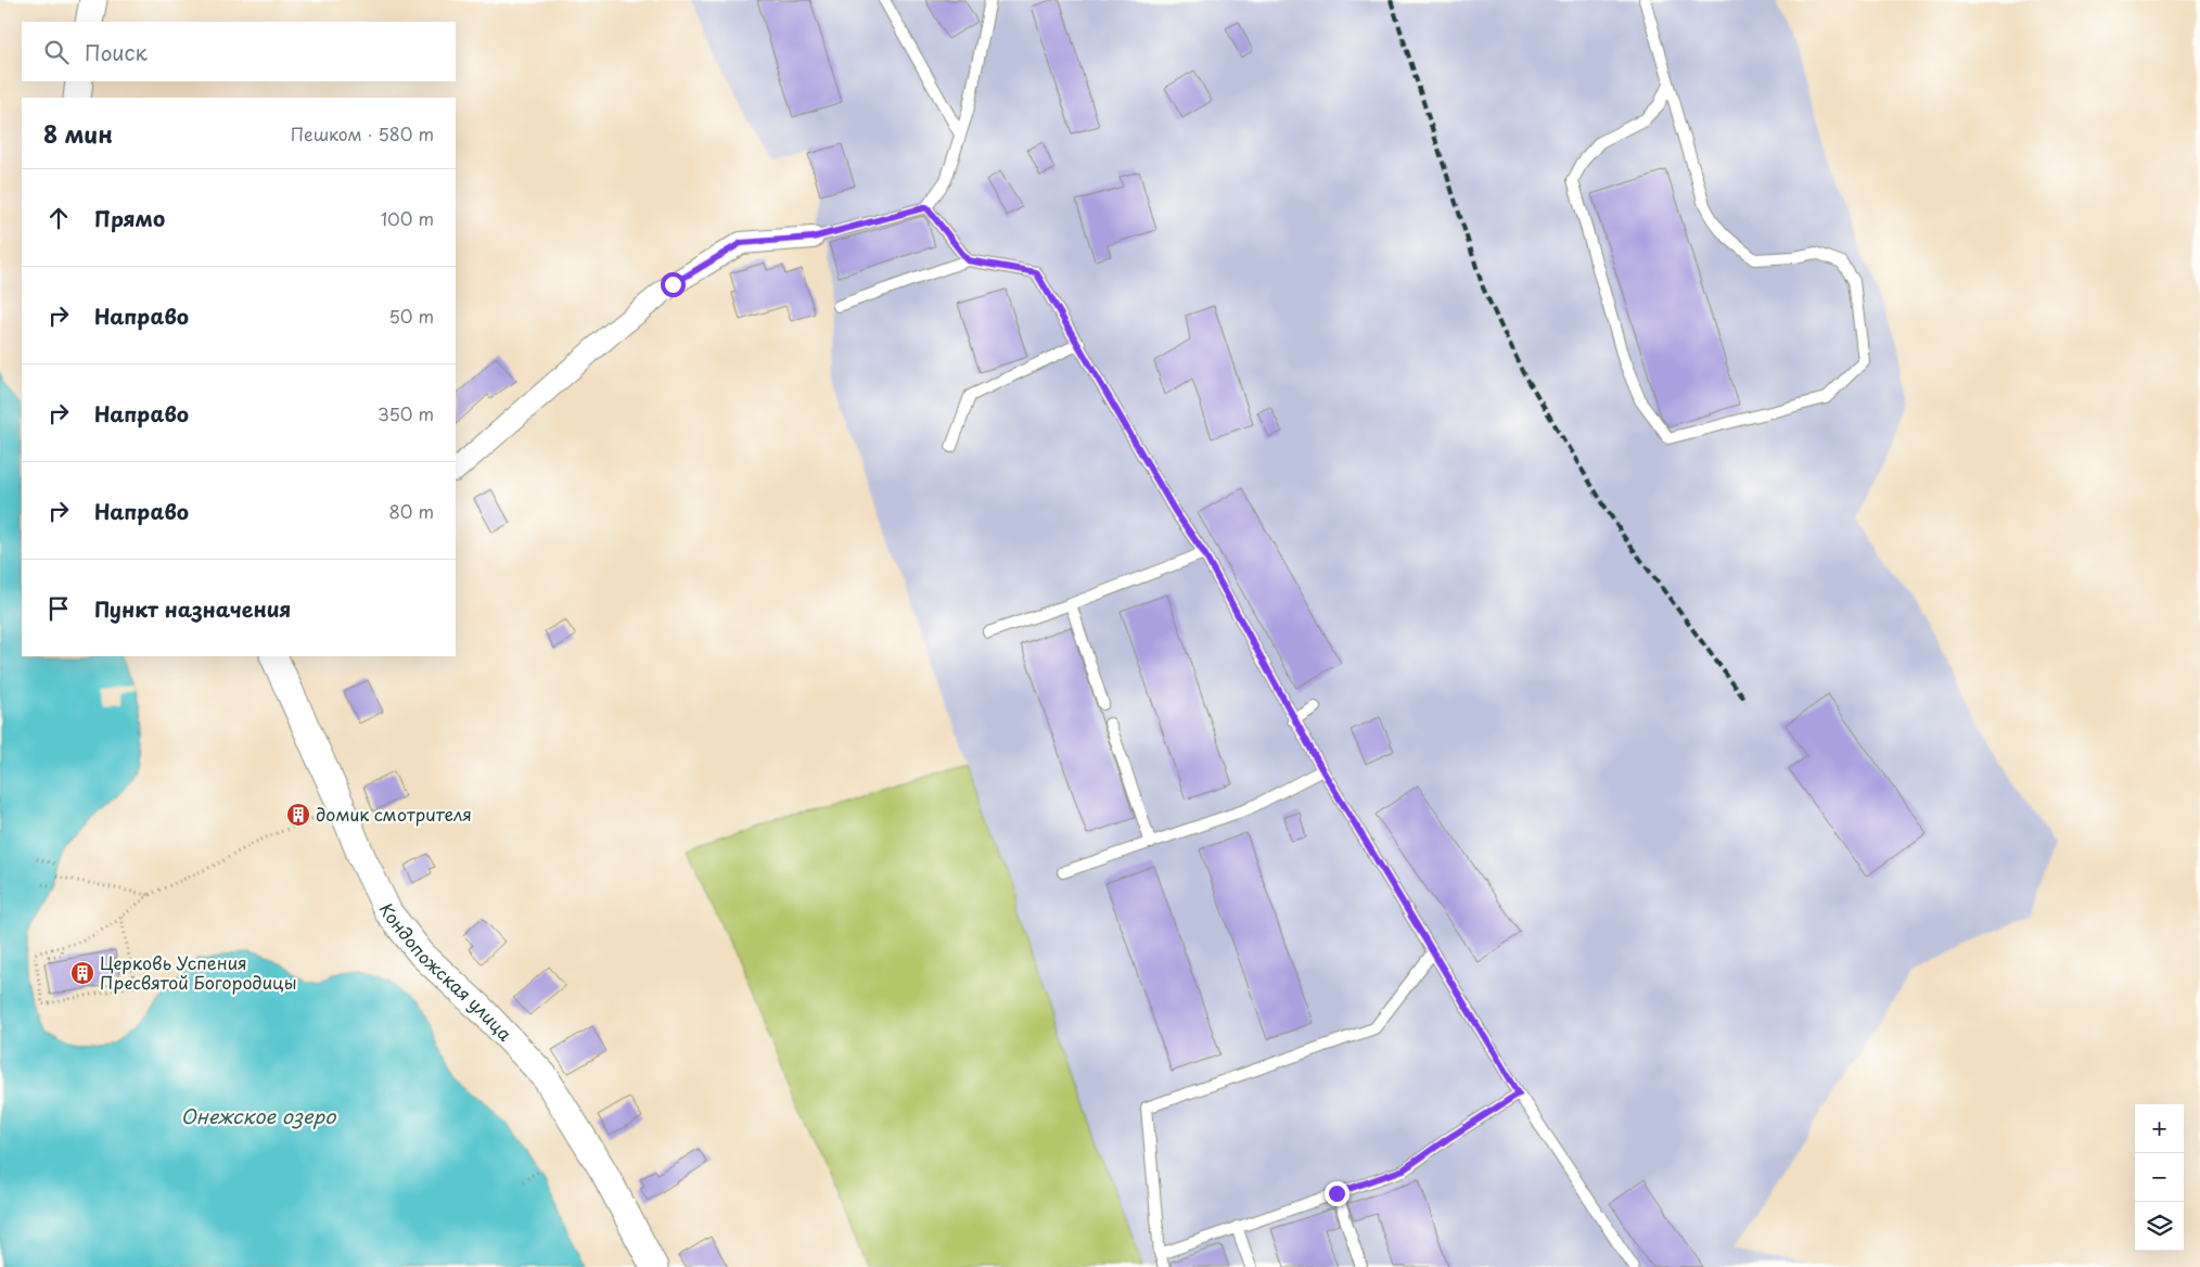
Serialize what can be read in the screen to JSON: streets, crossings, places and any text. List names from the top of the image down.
{
  "streets": {
    "street": ["Кондопожская улица"]
  },
  "water": ["Онежское озеро"],
  "places": {
    "building": ["домик смотрителя", "Церковь Успения Пресвятой Богородицы"]
  },
  "page": {
    "search": "Поиск",
    "heading": ["8 мин", "Пешком · 580 m"],
    "list": [
      ["Прямо", "100 m"],
      ["Направо", "50 m"],
      ["Направо", "350 m"],
      ["Направо", "80 m"],
      "Пункт назначения"
    ],
    "map_buttons": ["+", "−"]
  }
}
